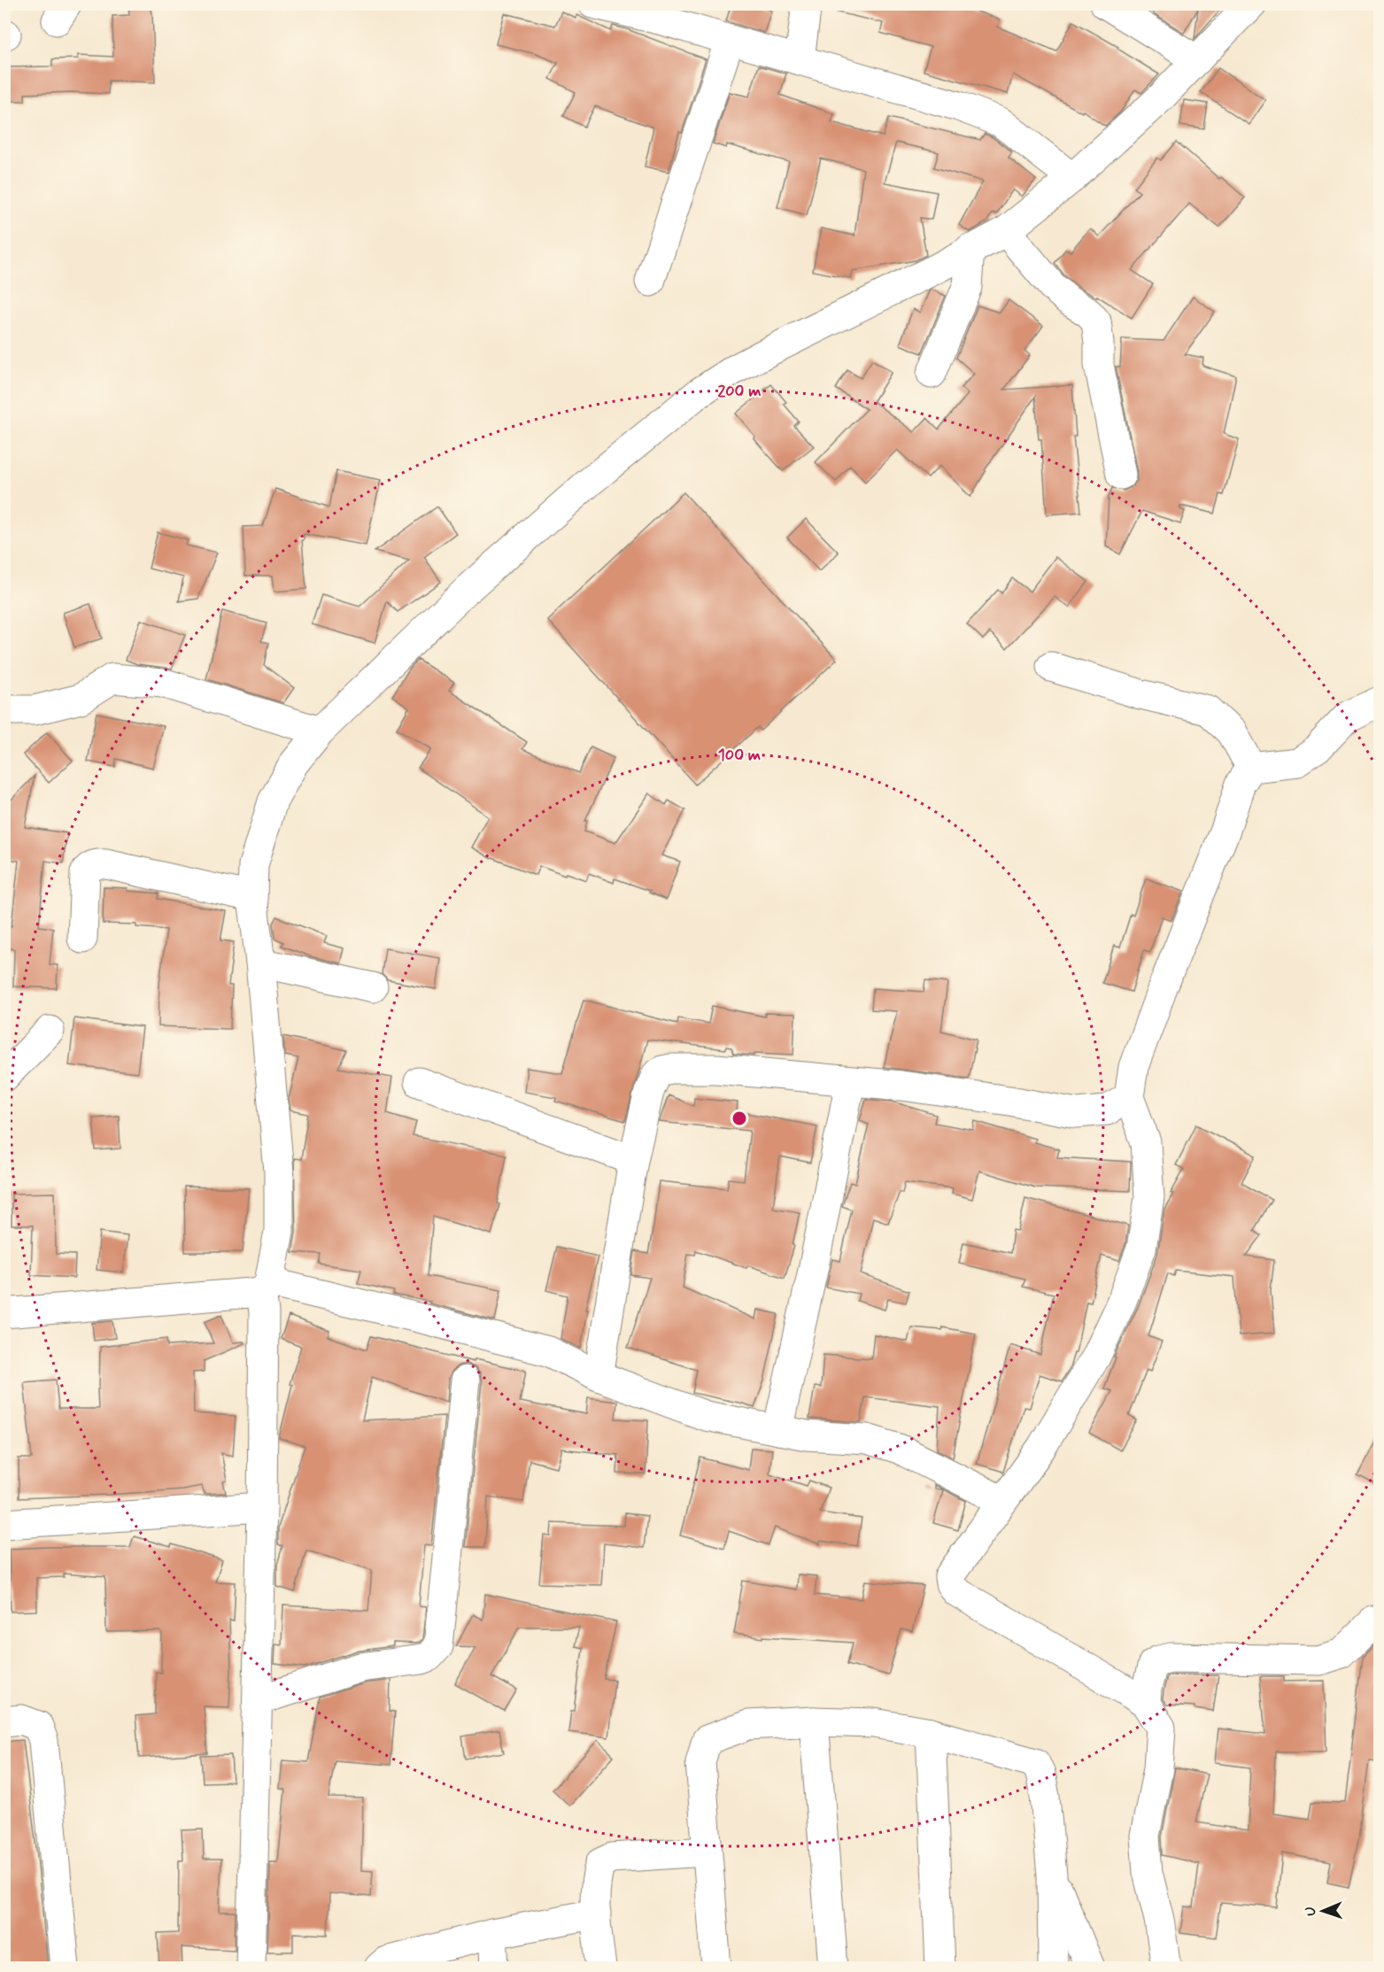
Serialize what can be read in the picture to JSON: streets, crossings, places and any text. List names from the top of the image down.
{
  "north": "left",
  "rings": ["200 m", "100 m"]
}
